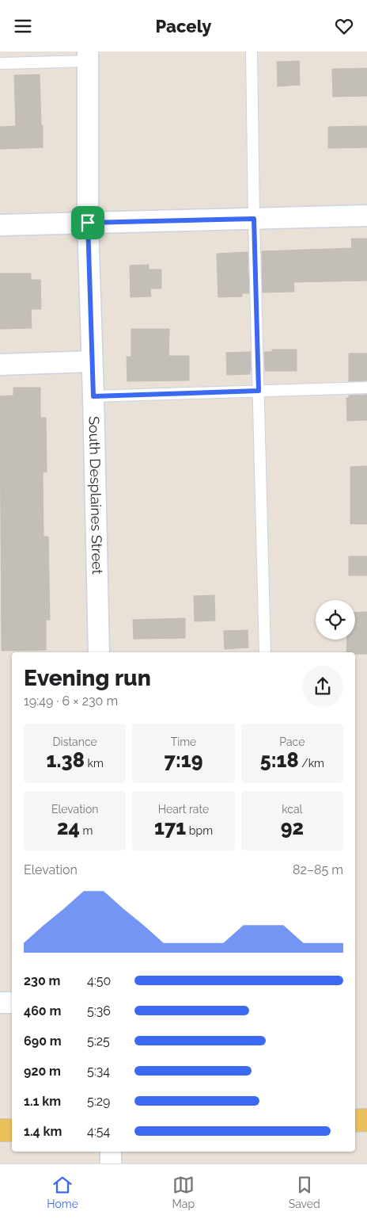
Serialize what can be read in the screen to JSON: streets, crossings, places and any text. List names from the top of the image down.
{
  "streets": {
    "street": ["South Desplaines Street"]
  },
  "page": {
    "header": "Pacely",
    "heading": ["Evening run", "19:49 · 6 × 230 m"],
    "stats": [
      ["Distance", "1.38 km"],
      ["Time", "7:19"],
      ["Pace", "5:18 /km"],
      ["Elevation", "24 m"],
      ["Heart rate", "171 bpm"],
      ["kcal", "92"]
    ],
    "chart": ["Elevation", "82–85 m"],
    "list": [
      {
        "name": "230 m",
        "note": "4:50"
      },
      {
        "name": "460 m",
        "note": "5:36"
      },
      {
        "name": "690 m",
        "note": "5:25"
      },
      {
        "name": "920 m",
        "note": "5:34"
      },
      {
        "name": "1.1 km",
        "note": "5:29"
      },
      {
        "name": "1.4 km",
        "note": "4:54"
      }
    ],
    "tabs": ["Home", "Map", "Saved"]
  }
}
